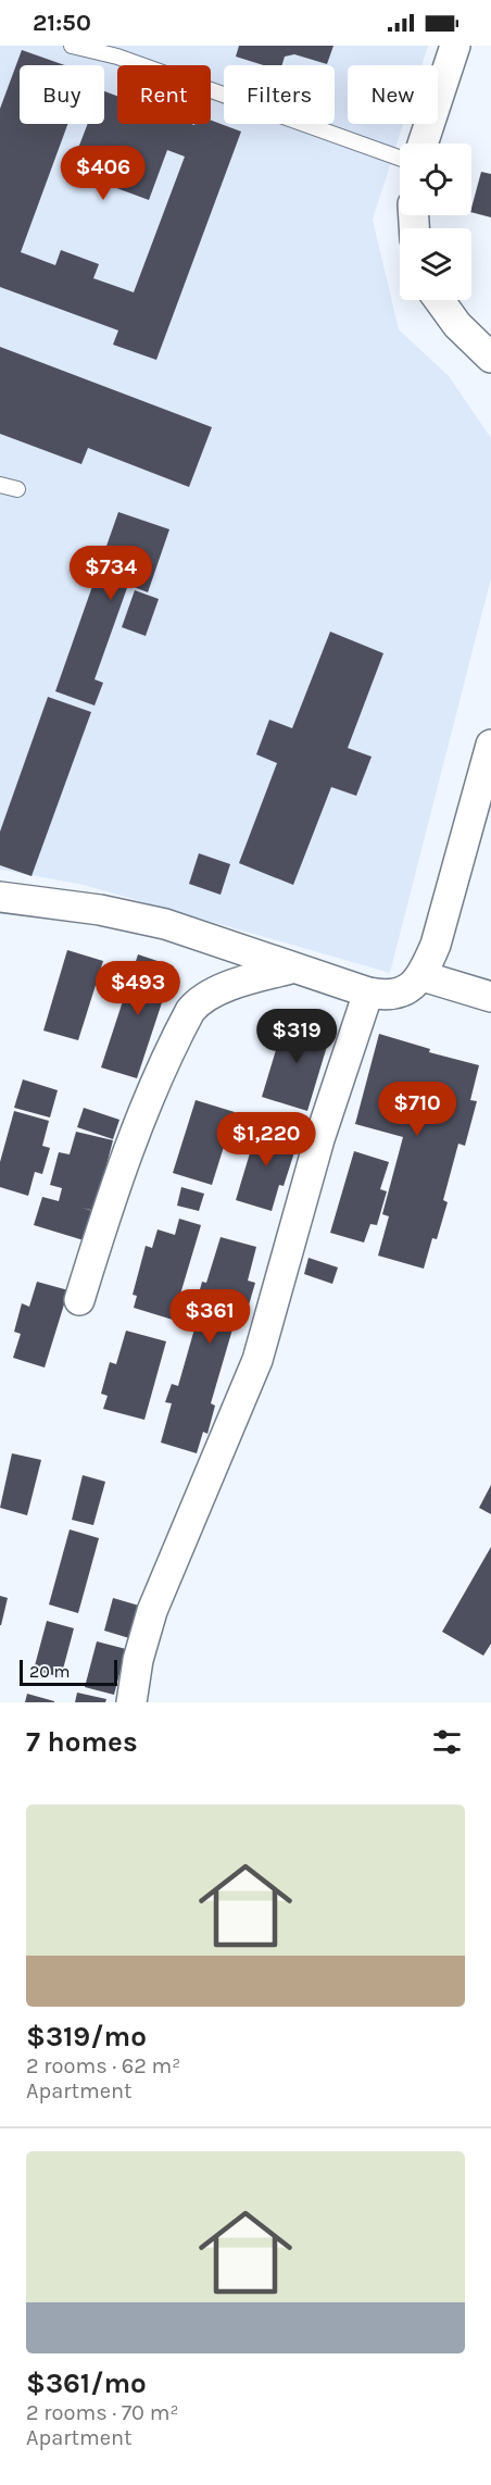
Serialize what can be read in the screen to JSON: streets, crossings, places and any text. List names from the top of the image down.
{
  "scale_bar": "20 m",
  "page": {
    "status": "21:50",
    "chip": [
      "Buy",
      "Rent",
      "Filters",
      "New"
    ],
    "price": [
      "$406",
      "$734",
      "$493",
      "$319",
      "$710",
      "$1,220",
      "$361"
    ],
    "scale": "20 m",
    "heading": "7 homes",
    "list": [
      {
        "name": "$319/mo",
        "note": "2 rooms · 62 m² · Apartment"
      },
      {
        "name": "$361/mo",
        "note": "2 rooms · 70 m² · Apartment"
      }
    ]
  }
}
